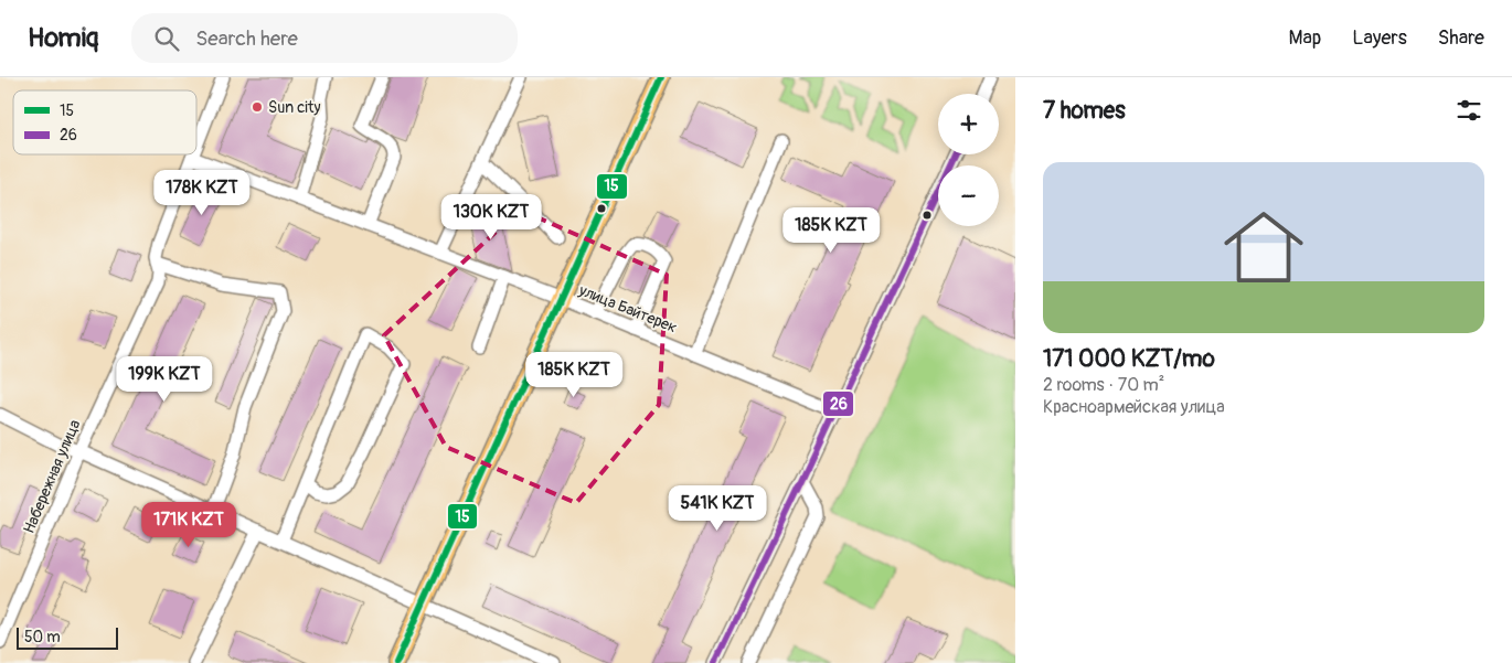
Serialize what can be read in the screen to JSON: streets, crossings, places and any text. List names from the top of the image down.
{
  "streets": {
    "street": ["улица Байтерек", "Набережная улица"]
  },
  "crossings": [
    ["улица Байтерек", "Набережная улица"]
  ],
  "places": ["Sun city"],
  "lines": ["transit line 15", "transit line 26"],
  "legend": ["15", "26"],
  "scale_bar": "50 m",
  "page": {
    "header": "Homiq",
    "search": "Search here",
    "nav": ["Map", "Layers", "Share"],
    "heading": "7 homes",
    "map_buttons": ["+", "−"],
    "list": [
      {
        "name": "171 000 KZT/mo",
        "note": "2 rooms · 70 m² · Красноармейская улица"
      }
    ],
    "price": [
      "178K KZT",
      "130K KZT",
      "185K KZT",
      "185K KZT",
      "199K KZT",
      "541K KZT",
      "171K KZT"
    ],
    "scale": "50 m"
  }
}
